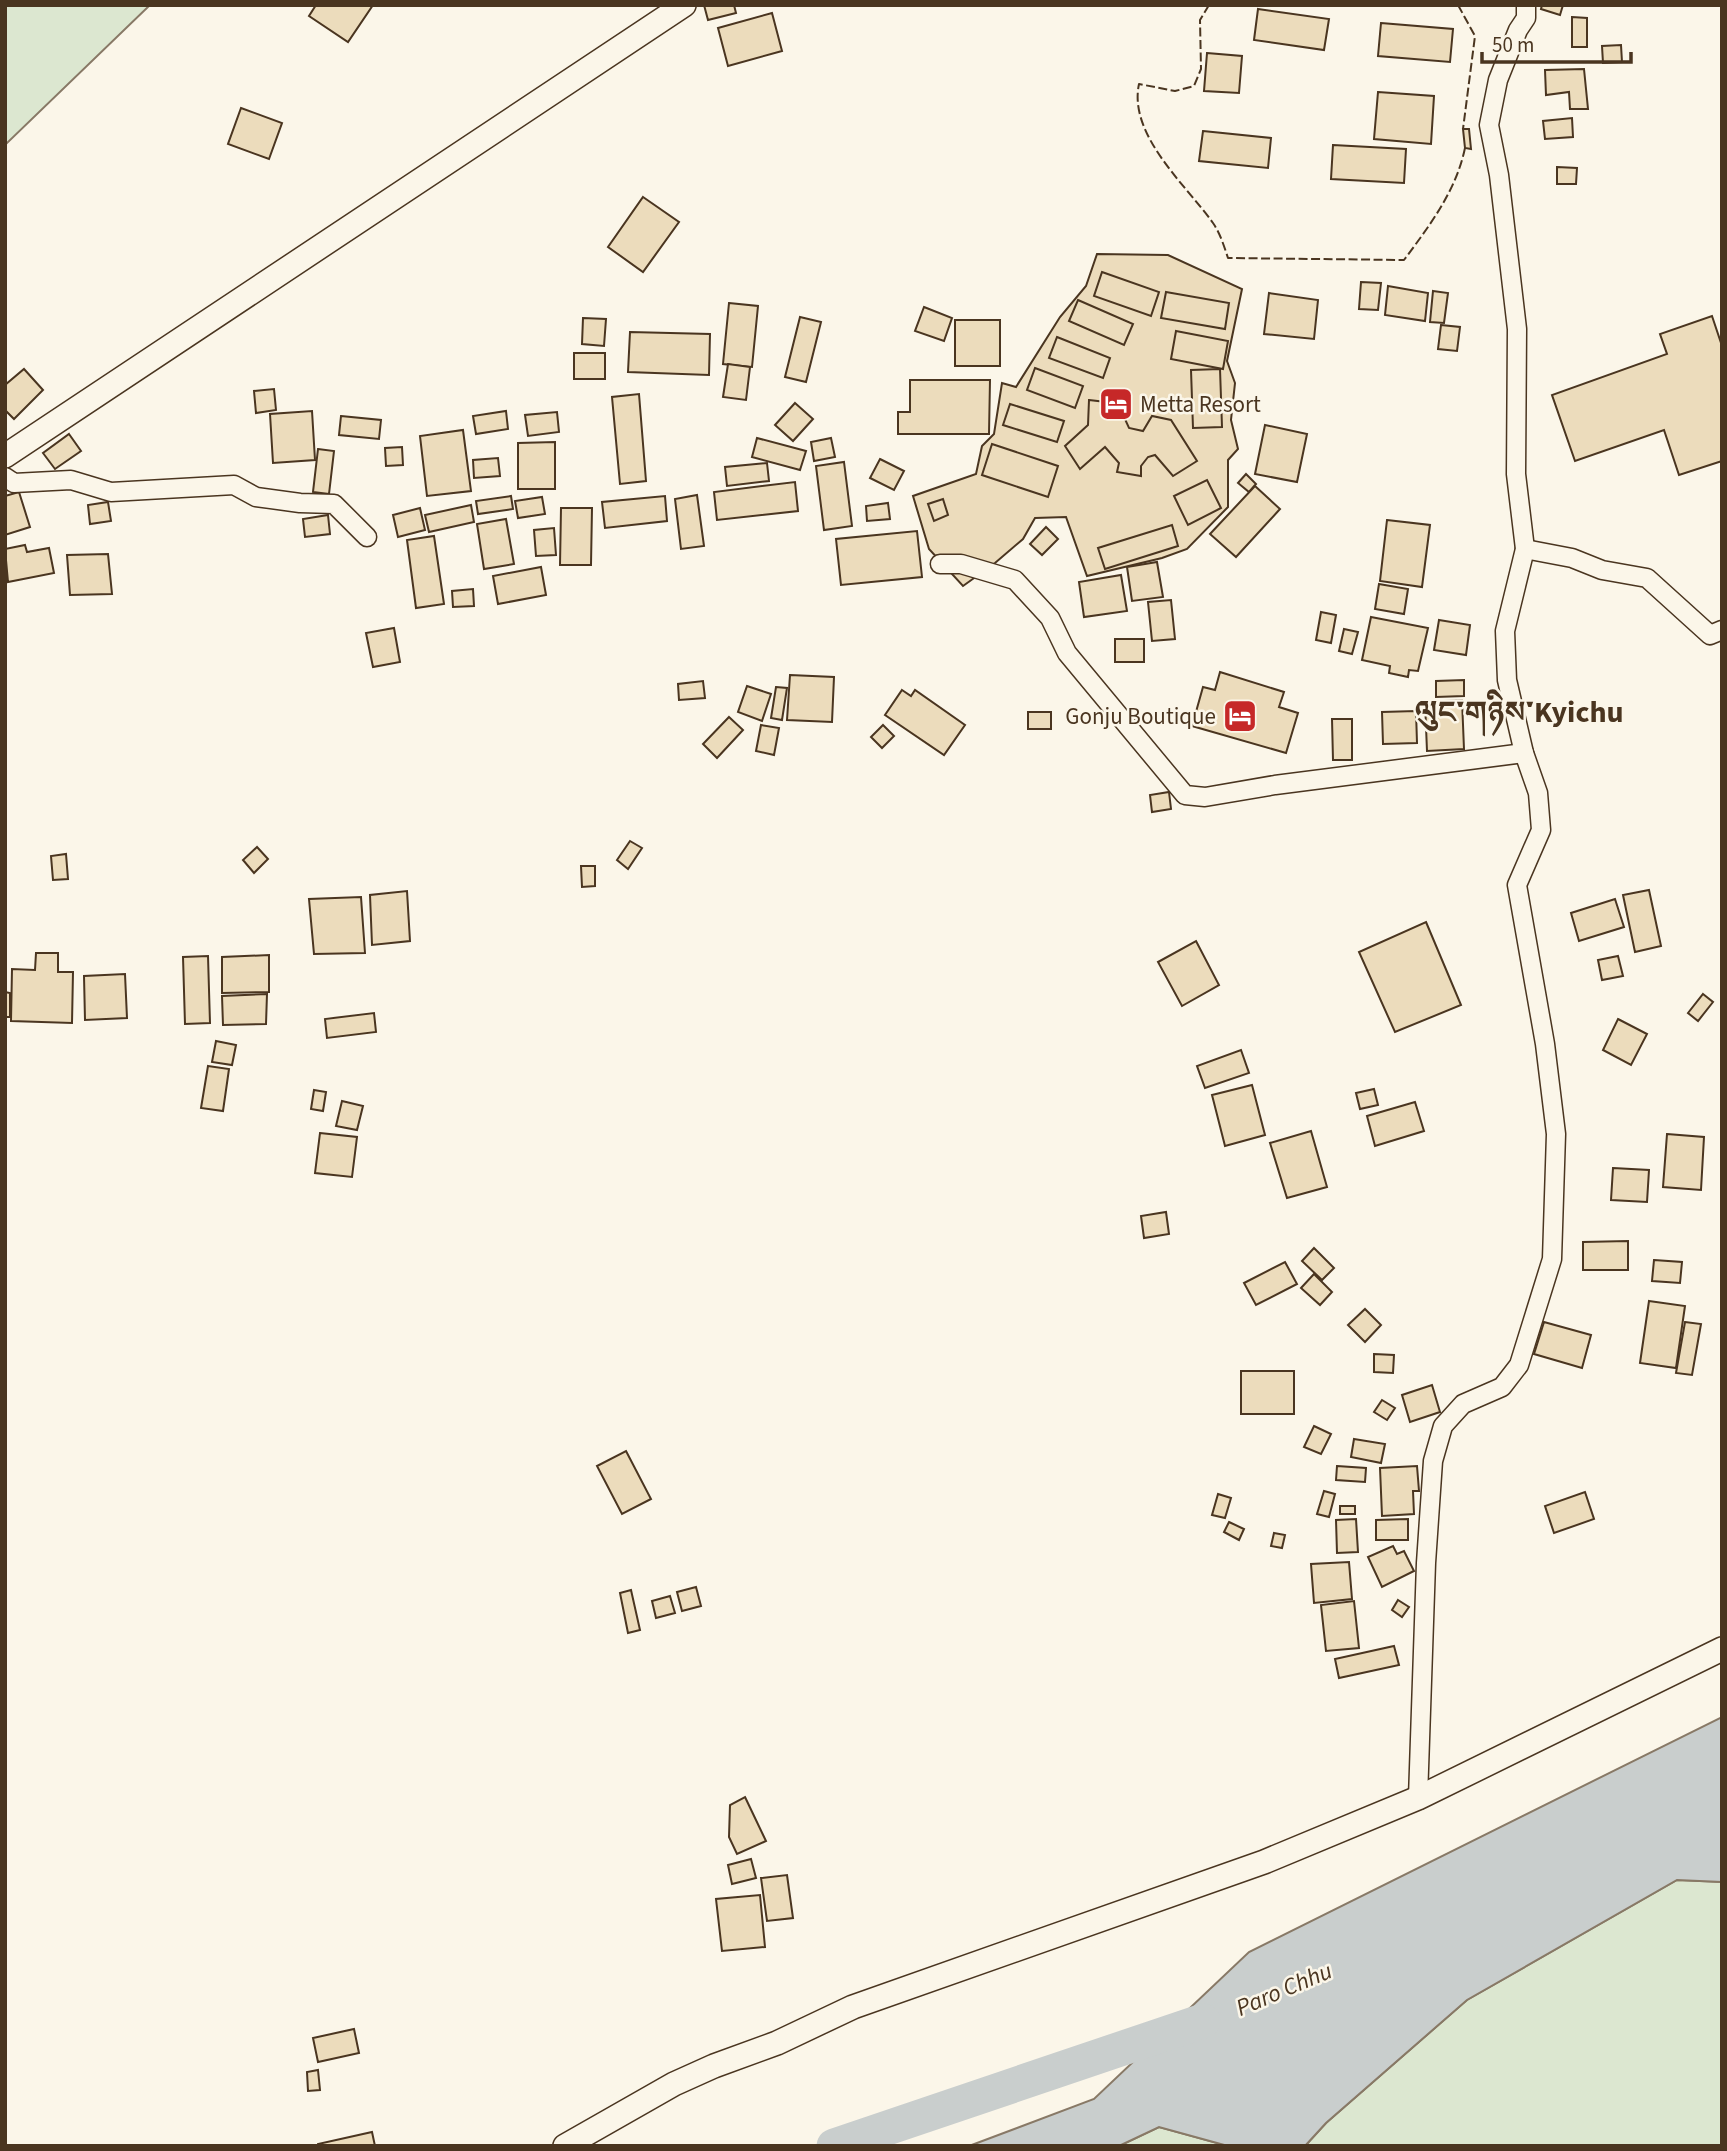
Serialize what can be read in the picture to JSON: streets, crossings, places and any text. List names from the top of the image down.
{
  "districts": ["ལུང་གཉིས་Kyichu"],
  "water": ["Paro Chhu"],
  "places": {
    "hotel": ["Metta Resort", "Gonju Boutique"]
  },
  "scale_bar": "50 m"
}
